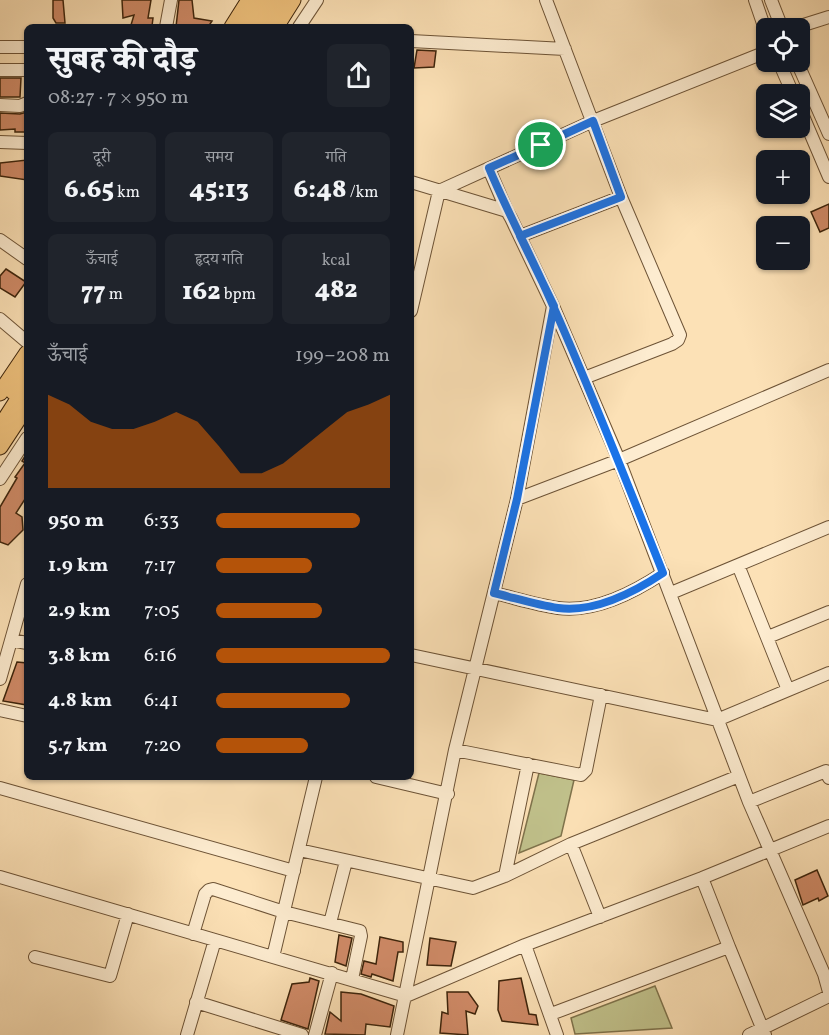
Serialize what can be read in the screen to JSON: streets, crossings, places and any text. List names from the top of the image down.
{
  "page": {
    "map_buttons": ["+", "−"],
    "heading": ["सुबह की दौड़", "08:27 · 7 × 950 m"],
    "stats": [
      ["दूरी", "6.65 km"],
      ["समय", "45:13"],
      ["गति", "6:48 /km"],
      ["ऊँचाई", "77 m"],
      ["हृदय गति", "162 bpm"],
      ["kcal", "482"]
    ],
    "chart": ["ऊँचाई", "199–208 m"],
    "list": [
      {
        "name": "950 m",
        "note": "6:33"
      },
      {
        "name": "1.9 km",
        "note": "7:17"
      },
      {
        "name": "2.9 km",
        "note": "7:05"
      },
      {
        "name": "3.8 km",
        "note": "6:16"
      },
      {
        "name": "4.8 km",
        "note": "6:41"
      },
      {
        "name": "5.7 km",
        "note": "7:20"
      }
    ]
  }
}
